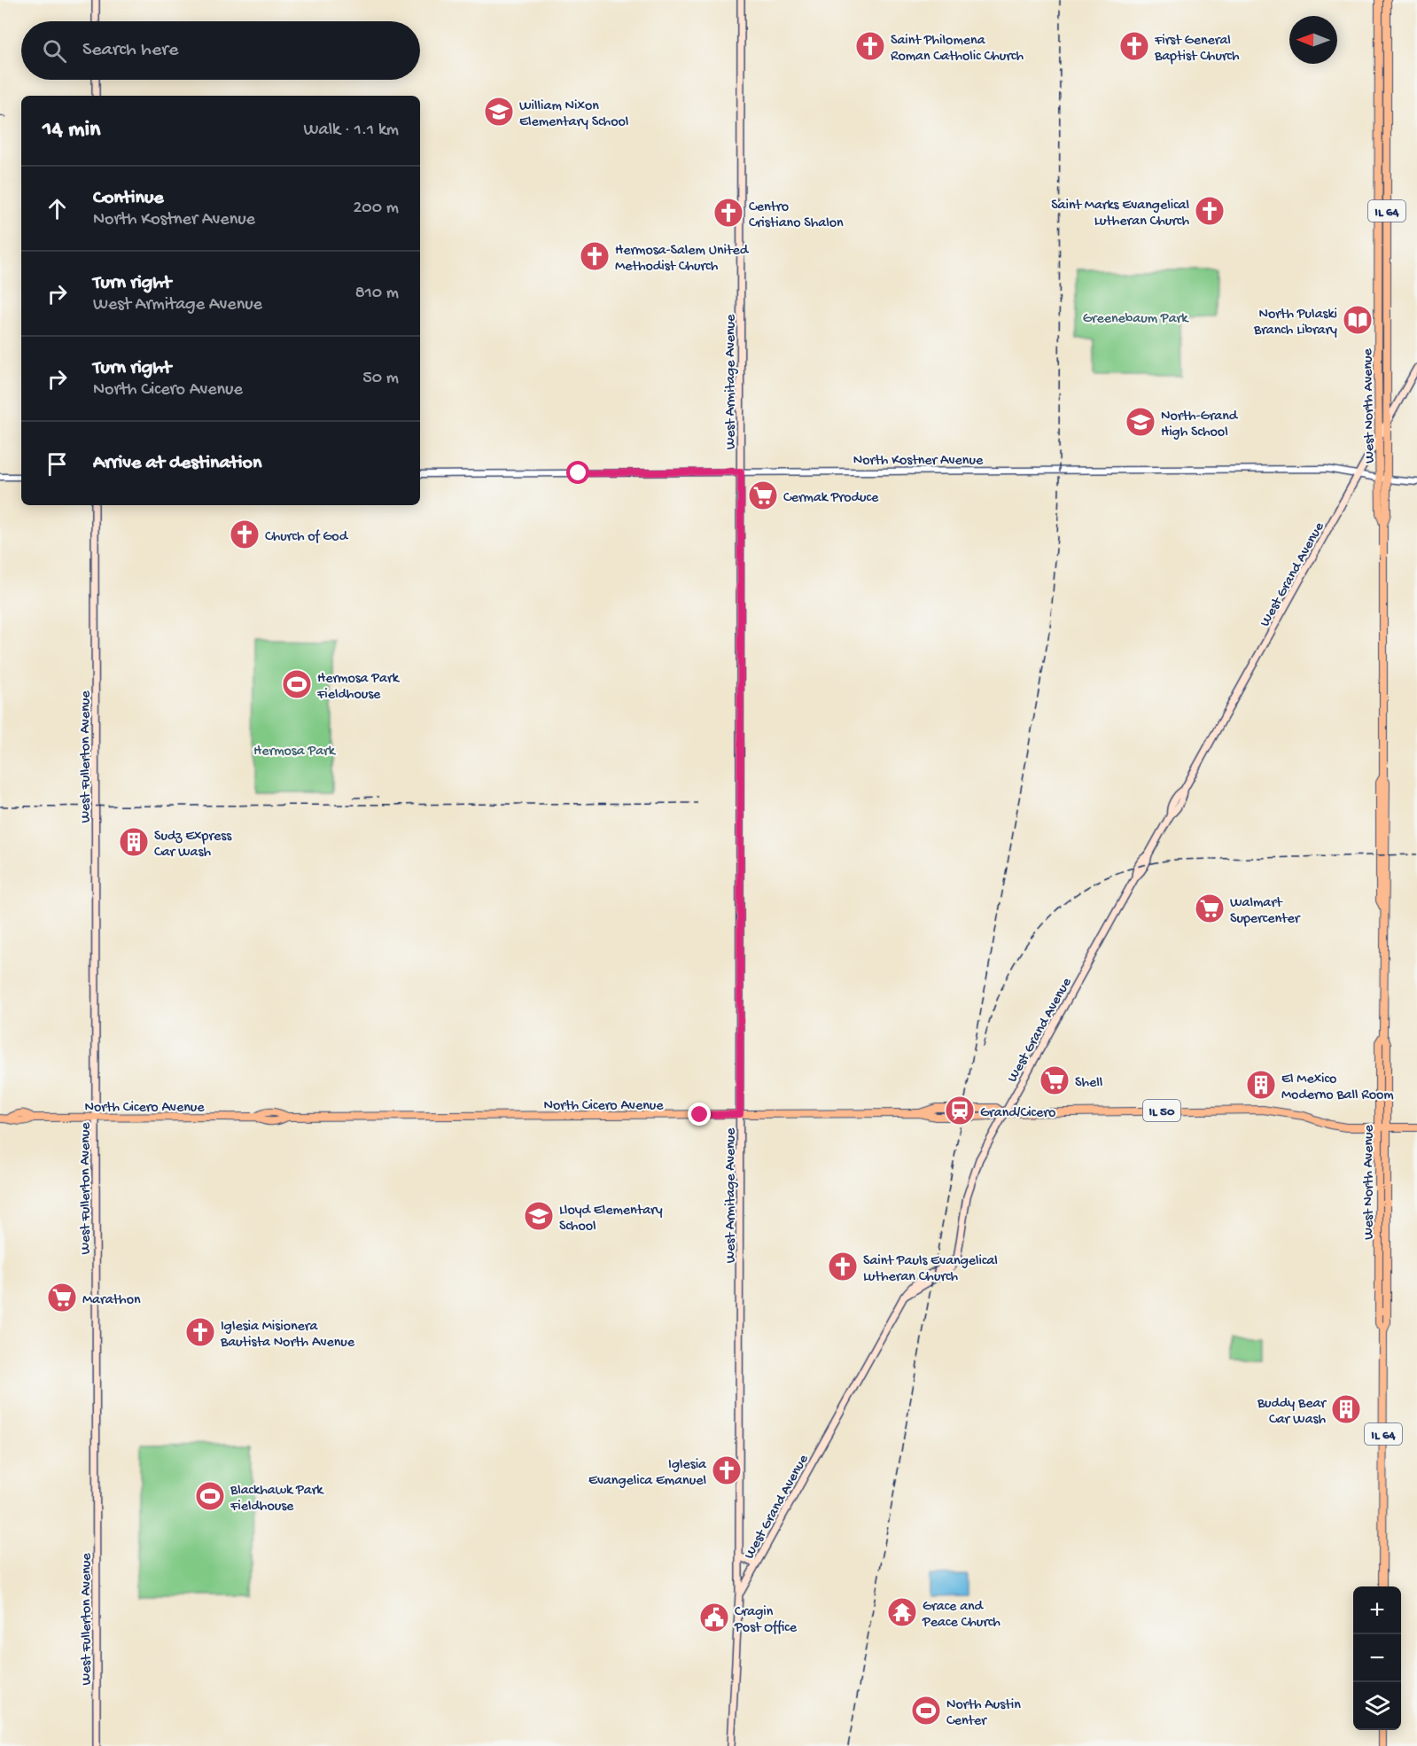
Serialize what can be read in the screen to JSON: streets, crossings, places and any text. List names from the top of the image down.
{
  "streets": {
    "main road": [
      "IL 64",
      "West Armitage Avenue",
      "West North Avenue",
      "West Grand Avenue",
      "West Fullerton Avenue",
      "North Cicero Avenue",
      "IL 50"
    ],
    "street": ["North Kostner Avenue"]
  },
  "crossings": [
    ["West Armitage Avenue", "North Kostner Avenue"],
    ["West Armitage Avenue", "West Grand Avenue"],
    ["West Armitage Avenue", "North Cicero Avenue"],
    ["West North Avenue", "North Kostner Avenue"],
    ["West North Avenue", "West Grand Avenue"],
    ["West North Avenue", "IL 50"],
    ["North Kostner Avenue", "West Grand Avenue"],
    ["West Grand Avenue", "IL 50"],
    ["West Fullerton Avenue", "North Cicero Avenue"]
  ],
  "parks": ["Greenebaum Park", "Hermosa Park"],
  "places": {
    "church": [
      "Saint Philomena Roman Catholic Church",
      "First General Baptist Church",
      "Saint Marks Evangelical Lutheran Church",
      "Centro Cristiano Shalon",
      "Hermosa-Salem United Methodist Church",
      "Church of God",
      "Saint Pauls Evangelical Lutheran Church",
      "Iglesia Misionera Bautista North Avenue",
      "Iglesia Evangelica Emanuel"
    ],
    "school or university": ["William Nixon Elementary School", "North-Grand High School", "Lloyd Elementary School"],
    "library": ["North Pulaski Branch Library"],
    "supermarket": [
      "Cermak Produce",
      "Walmart Supercenter",
      "Shell",
      "Marathon"
    ],
    "sports": ["Hermosa Park Fieldhouse", "Blackhawk Park Fieldhouse", "North Austin Center"],
    "building": ["Sudz Express Car Wash", "El Mexico Moderno Ball Room", "Buddy Bear Car Wash"],
    "station": ["Grand/Cicero"],
    "temple": ["Grace and Peace Church"],
    "public building": ["Cragin Post Office"]
  },
  "north": "left",
  "page": {
    "search": "Search here",
    "heading": ["14 min", "Walk · 1.1 km"],
    "list": [
      ["Continue", "North Kostner Avenue", "200 m"],
      ["Turn right", "West Armitage Avenue", "810 m"],
      ["Turn right", "North Cicero Avenue", "50 m"],
      "Arrive at destination"
    ],
    "map_buttons": ["+", "−"]
  }
}
